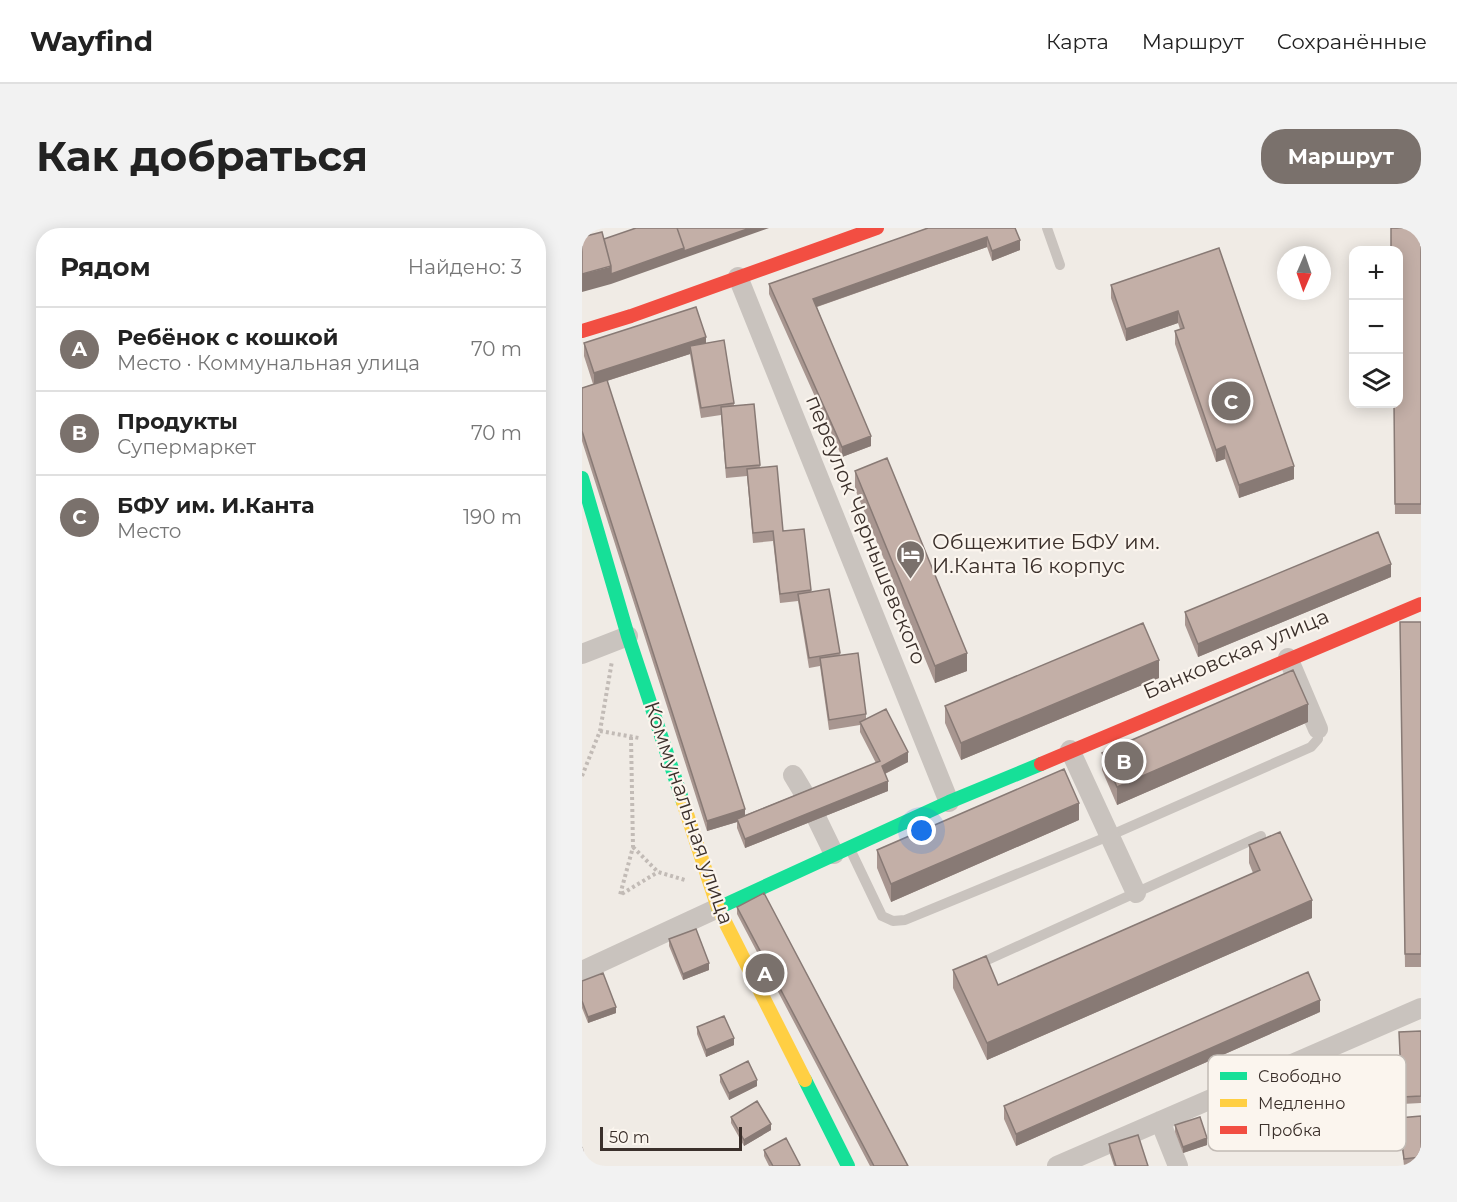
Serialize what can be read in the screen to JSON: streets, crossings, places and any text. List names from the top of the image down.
{
  "streets": {
    "street": ["переулок Чернышевского", "Банковская улица", "Коммунальная улица"]
  },
  "crossings": [
    ["переулок Чернышевского", "Банковская улица"],
    ["Банковская улица", "Коммунальная улица"]
  ],
  "places": {
    "hotel": ["Общежитие БФУ им. И.Канта 16 корпус"]
  },
  "legend": ["Свободно", "Медленно", "Пробка"],
  "scale_bar": "50 m",
  "north": "bottom",
  "page": {
    "header": "Wayfind",
    "nav": ["Карта", "Маршрут", "Сохранённые"],
    "buttons": "Маршрут",
    "title": "Как добраться",
    "heading": ["Рядом", "Найдено: 3"],
    "map_buttons": ["+", "−"],
    "list": [
      {
        "mark": "A",
        "name": "Ребёнок с кошкой",
        "note": "Место · Коммунальная улица",
        "value": "70 m"
      },
      {
        "mark": "B",
        "name": "Продукты",
        "note": "Супермаркет",
        "value": "70 m"
      },
      {
        "mark": "C",
        "name": "БФУ им. И.Канта",
        "note": "Место",
        "value": "190 m"
      }
    ],
    "pins": ["C", "B", "A"],
    "scale": "50 m"
  }
}
